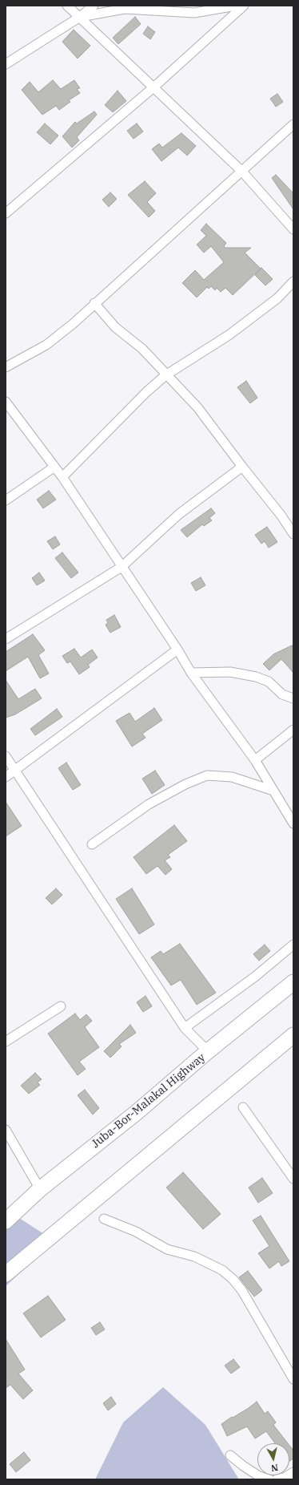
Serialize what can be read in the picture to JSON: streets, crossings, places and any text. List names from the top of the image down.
{
  "streets": {
    "highway": ["Juba-Bor-Malakal Highway"]
  },
  "north": "bottom"
}
